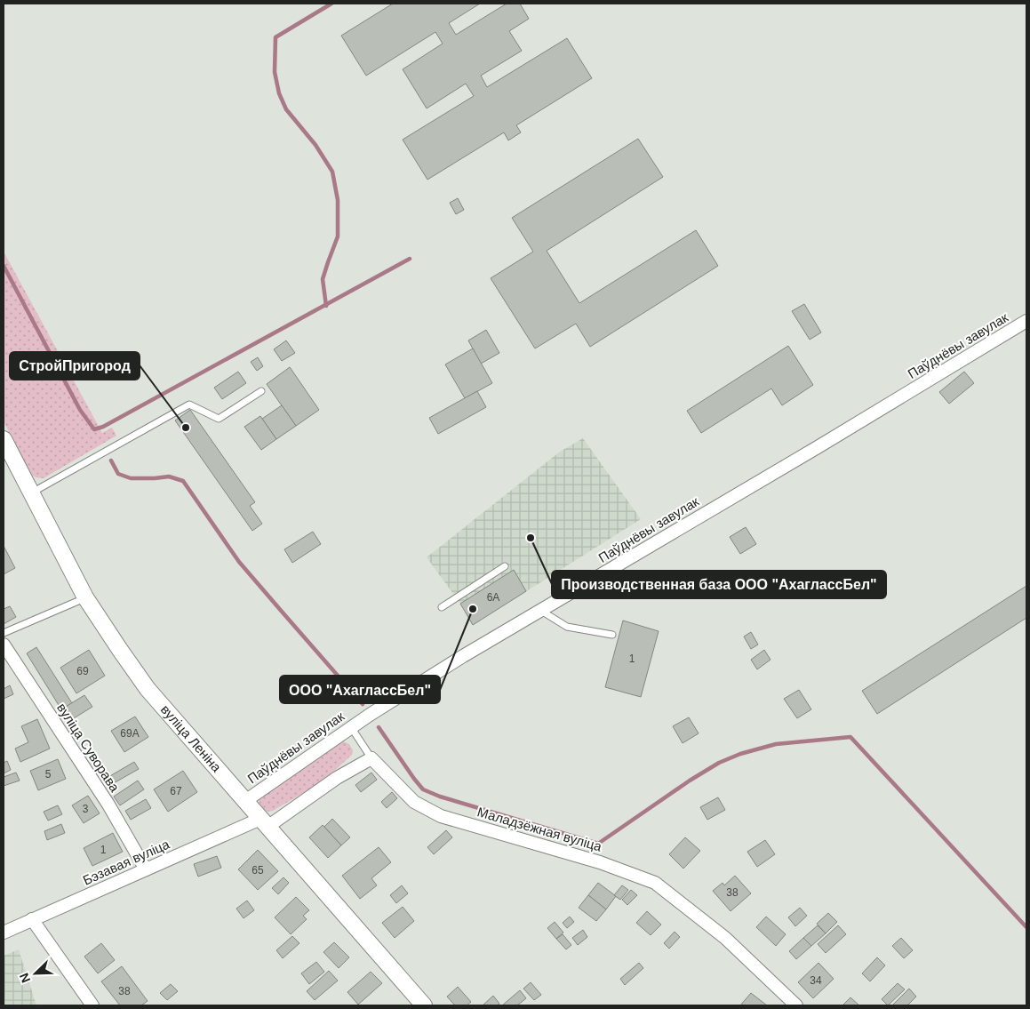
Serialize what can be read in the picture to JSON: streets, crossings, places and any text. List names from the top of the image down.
{
  "streets": {
    "street": [
      "Паўднёвы завулак",
      "вуліца Леніна",
      "вуліца Суворава",
      "Маладзёжная вуліца",
      "Бэзавая вуліца"
    ]
  },
  "crossings": [
    ["Паўднёвы завулак", "вуліца Леніна"],
    ["вуліца Леніна", "Бэзавая вуліца"],
    ["вуліца Суворава", "Бэзавая вуліца"]
  ],
  "places": ["СтройПригород", "Производственная база ООО \"АхаглассБел\"", "ООО \"АхаглассБел\""],
  "house_numbers": [
    "6А",
    "1",
    "69",
    "69А",
    "5",
    "67",
    "3",
    "1",
    "65",
    "38",
    "34",
    "38"
  ],
  "north": "bottom left"
}
